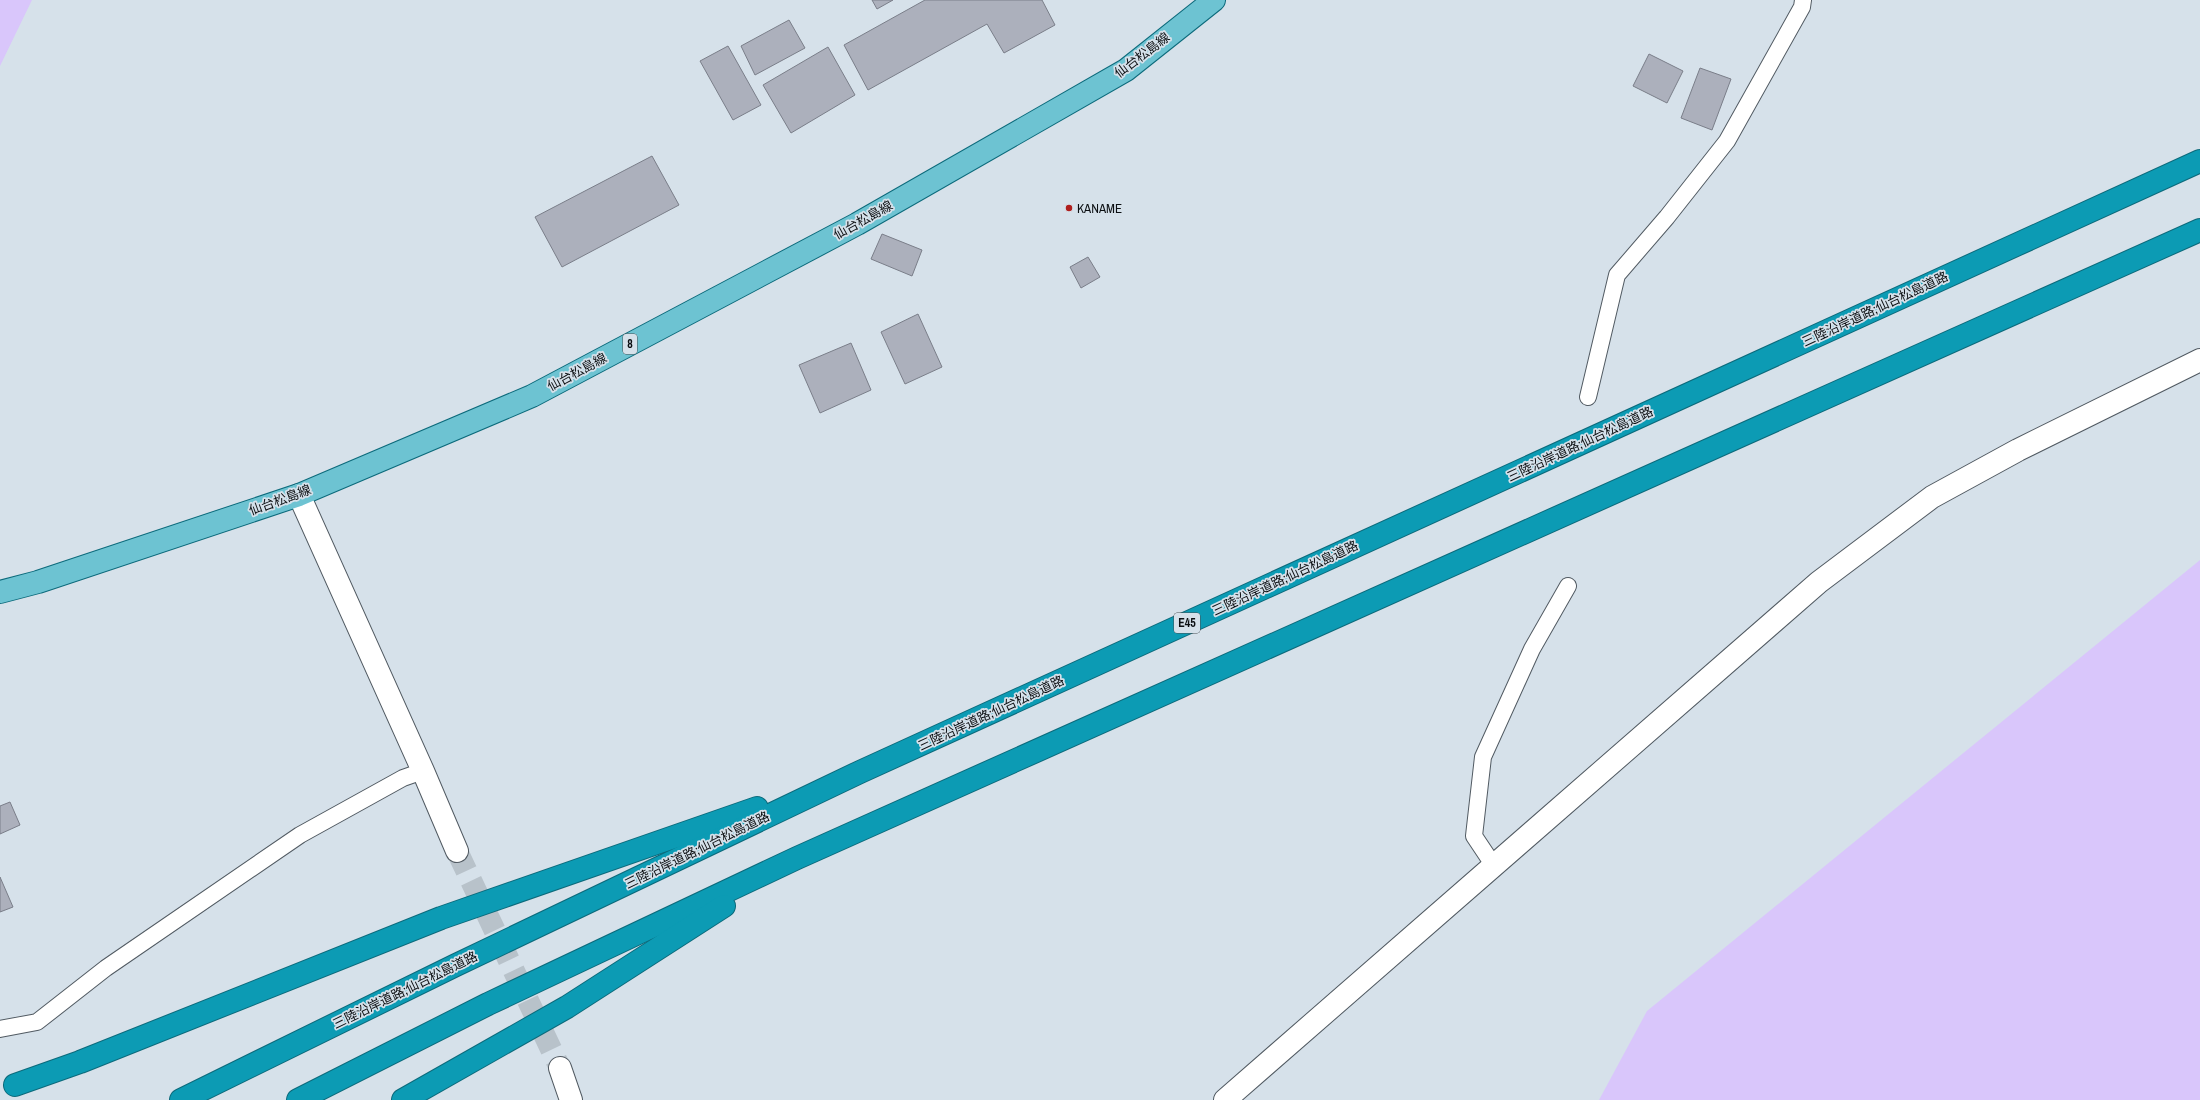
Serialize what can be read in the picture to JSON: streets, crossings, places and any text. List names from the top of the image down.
{
  "streets": {
    "highway": ["三陸沿岸道路;仙台松島道路", "E45"],
    "main road": ["仙台松島線", "8"]
  },
  "places": ["KANAME"]
}
